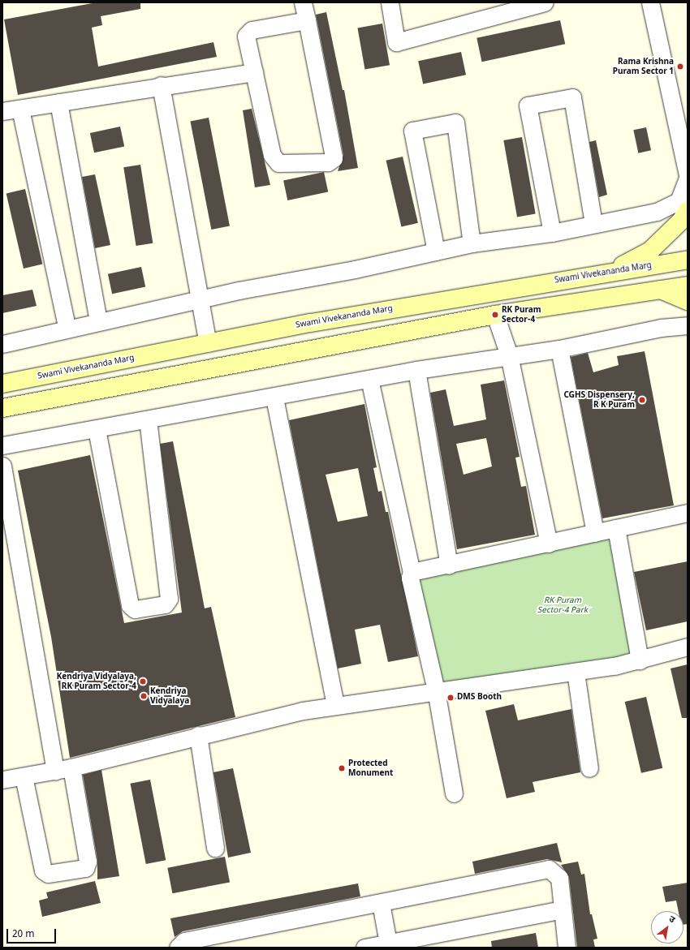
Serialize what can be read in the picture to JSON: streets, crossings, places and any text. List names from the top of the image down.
{
  "streets": {
    "street": ["Swami Vivekananda Marg"]
  },
  "parks": ["RK Puram Sector-4 Park"],
  "places": [
    "Rama Krishna Puram Sector 1",
    "RK Puram Sector-4",
    "CGHS Dispensery, R K Puram",
    "Kendriya Vidyalaya, RK Puram Sector-4",
    "Kendriya Vidyalaya",
    "DMS Booth",
    "Protected Monument"
  ],
  "scale_bar": "20 m",
  "north": "top right"
}
